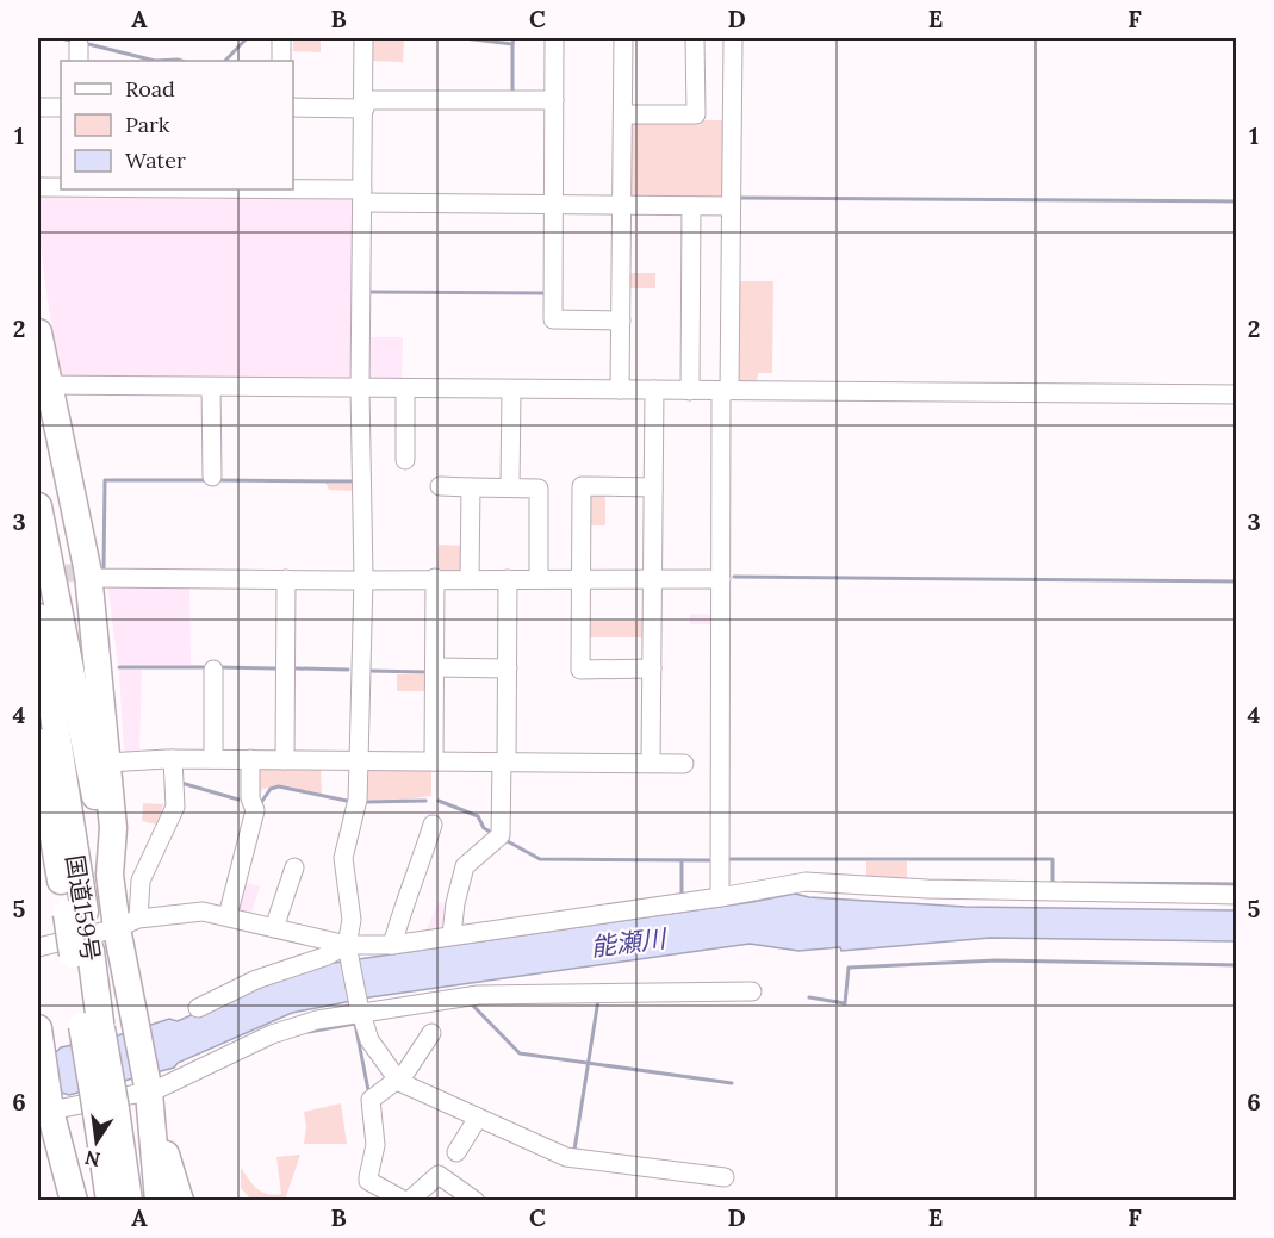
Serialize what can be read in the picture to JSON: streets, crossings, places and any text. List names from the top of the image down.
{
  "streets": {
    "highway": ["国道159号"]
  },
  "water": ["能瀬川"],
  "legend": ["Road", "Park", "Water"],
  "north": "bottom",
  "grid": {
    "columns": [
      "A",
      "B",
      "C",
      "D",
      "E",
      "F"
    ],
    "rows": [
      "1",
      "2",
      "3",
      "4",
      "5",
      "6"
    ]
  }
}
